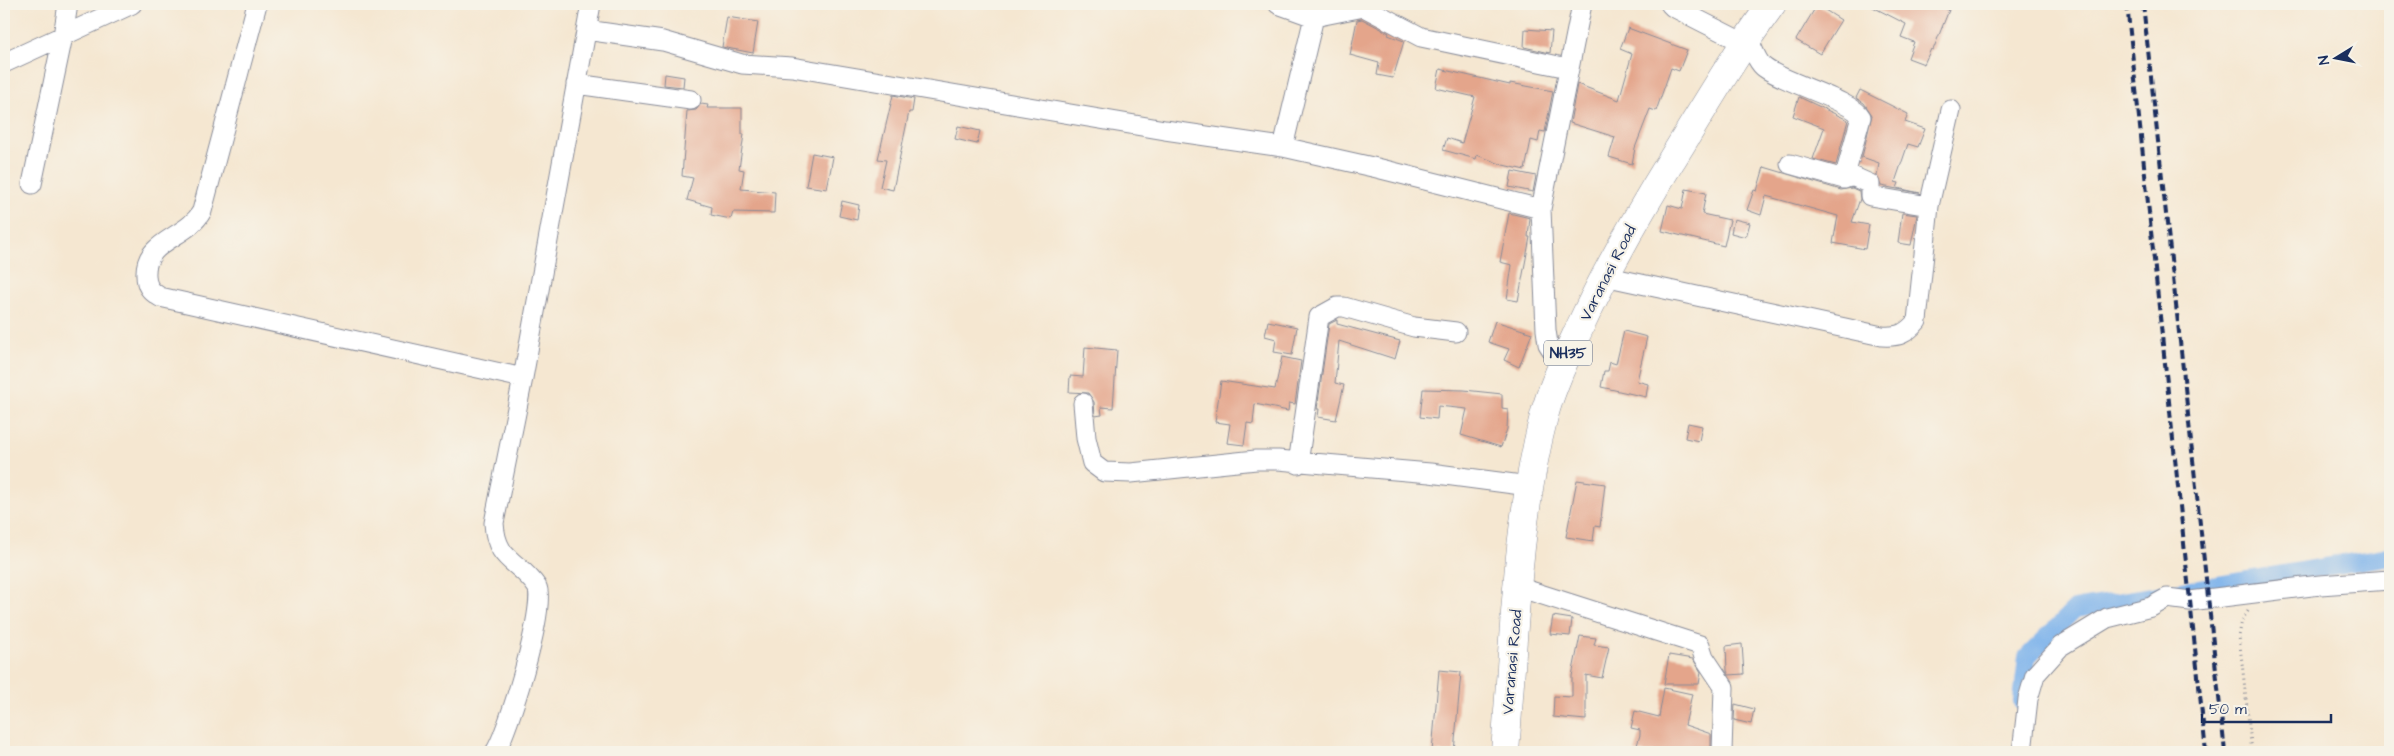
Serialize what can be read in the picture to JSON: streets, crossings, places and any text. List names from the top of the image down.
{
  "streets": {
    "highway": ["Varanasi Road", "NH35"]
  },
  "scale_bar": "50 m",
  "north": "left"
}
